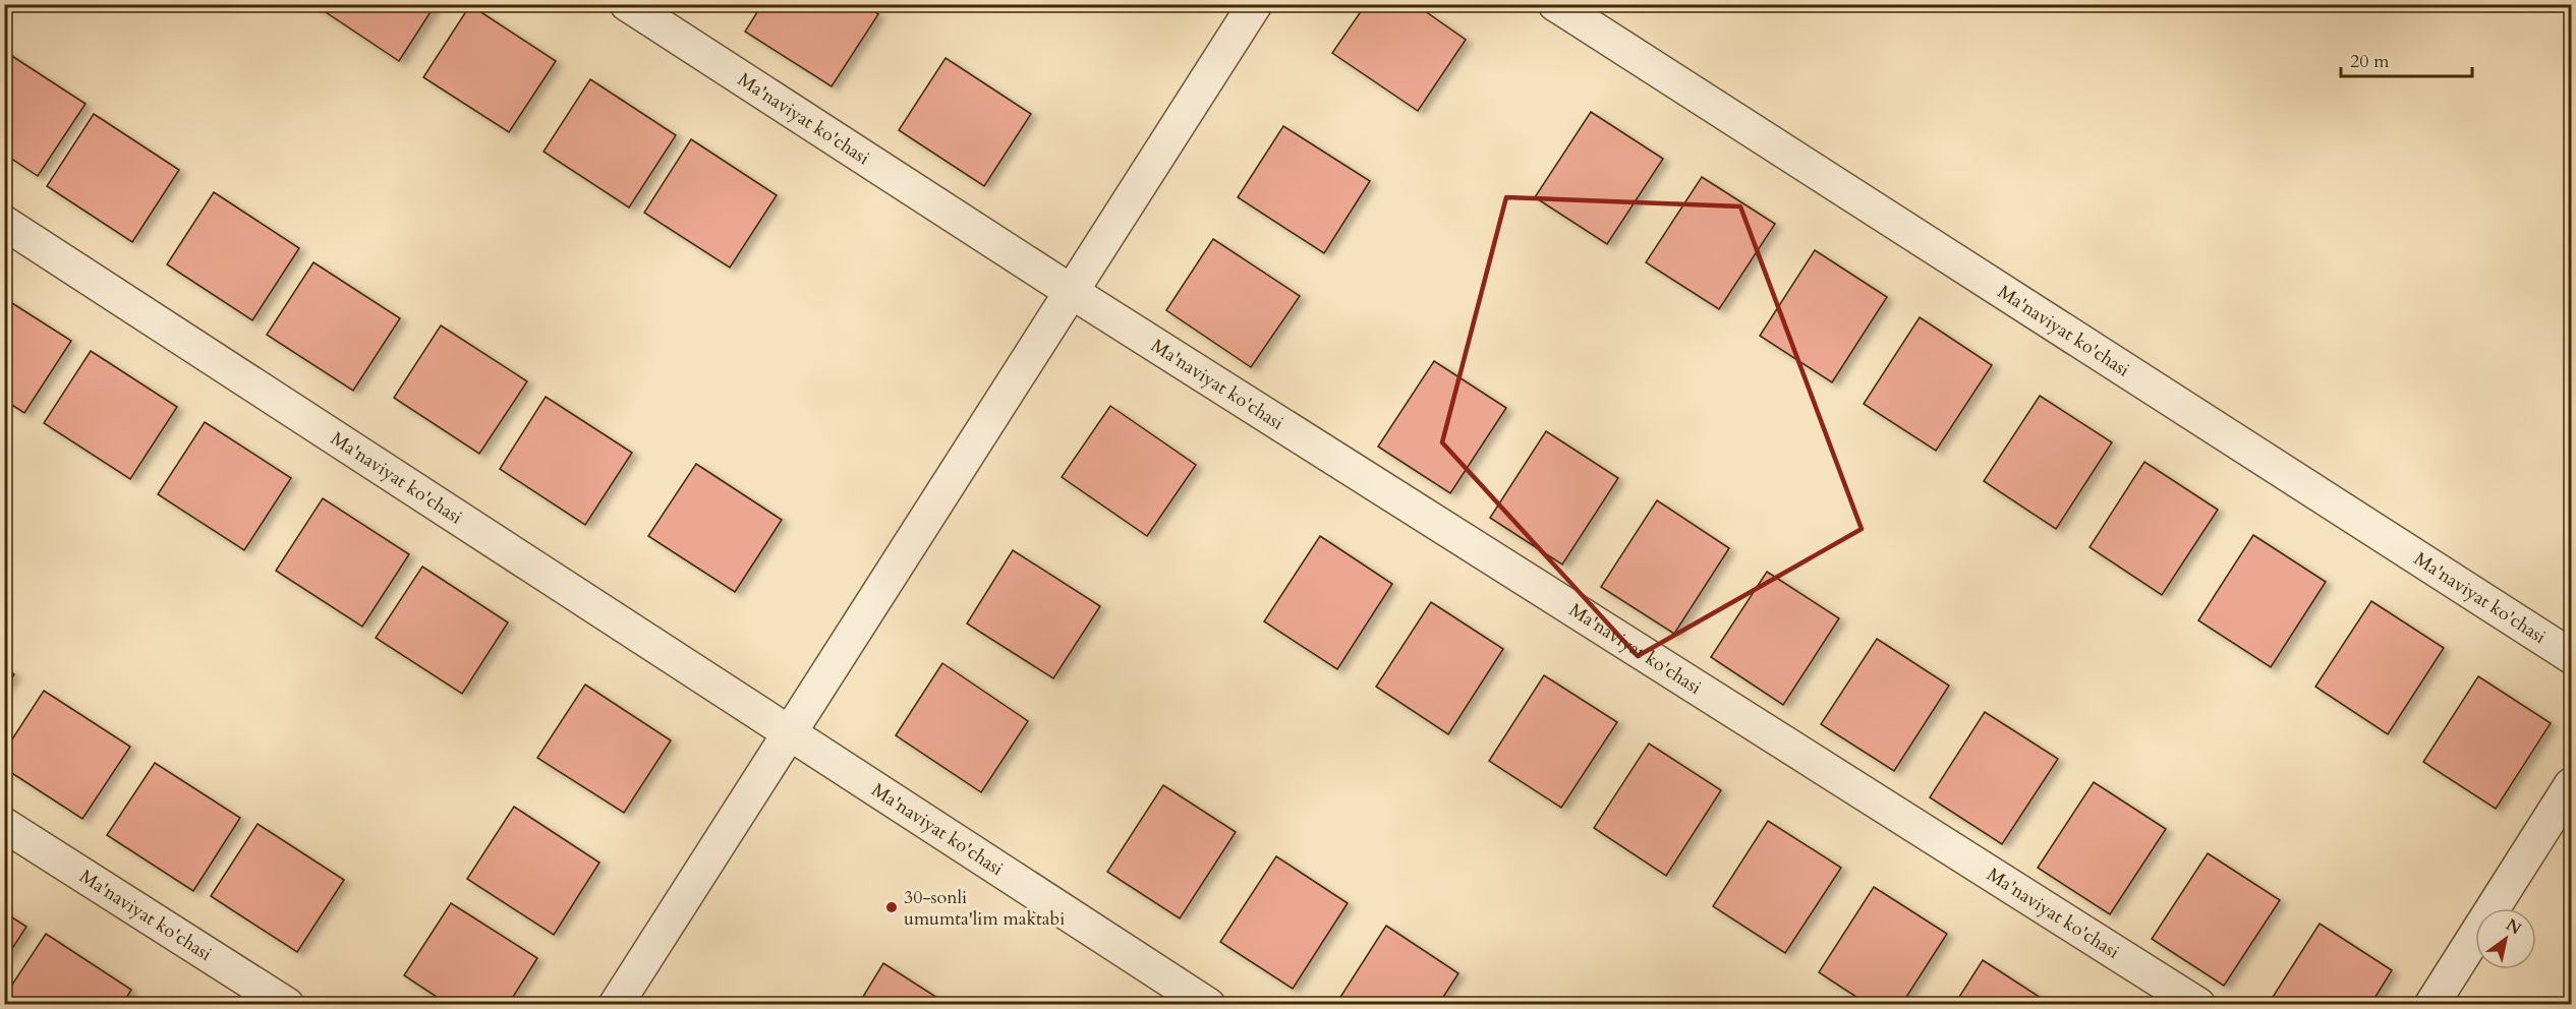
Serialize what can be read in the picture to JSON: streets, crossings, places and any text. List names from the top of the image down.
{
  "streets": {
    "street": ["Ma'naviyat ko'chasi"]
  },
  "places": ["30-sonli umumta'lim maktabi"],
  "scale_bar": "20 m",
  "north": "top right"
}
